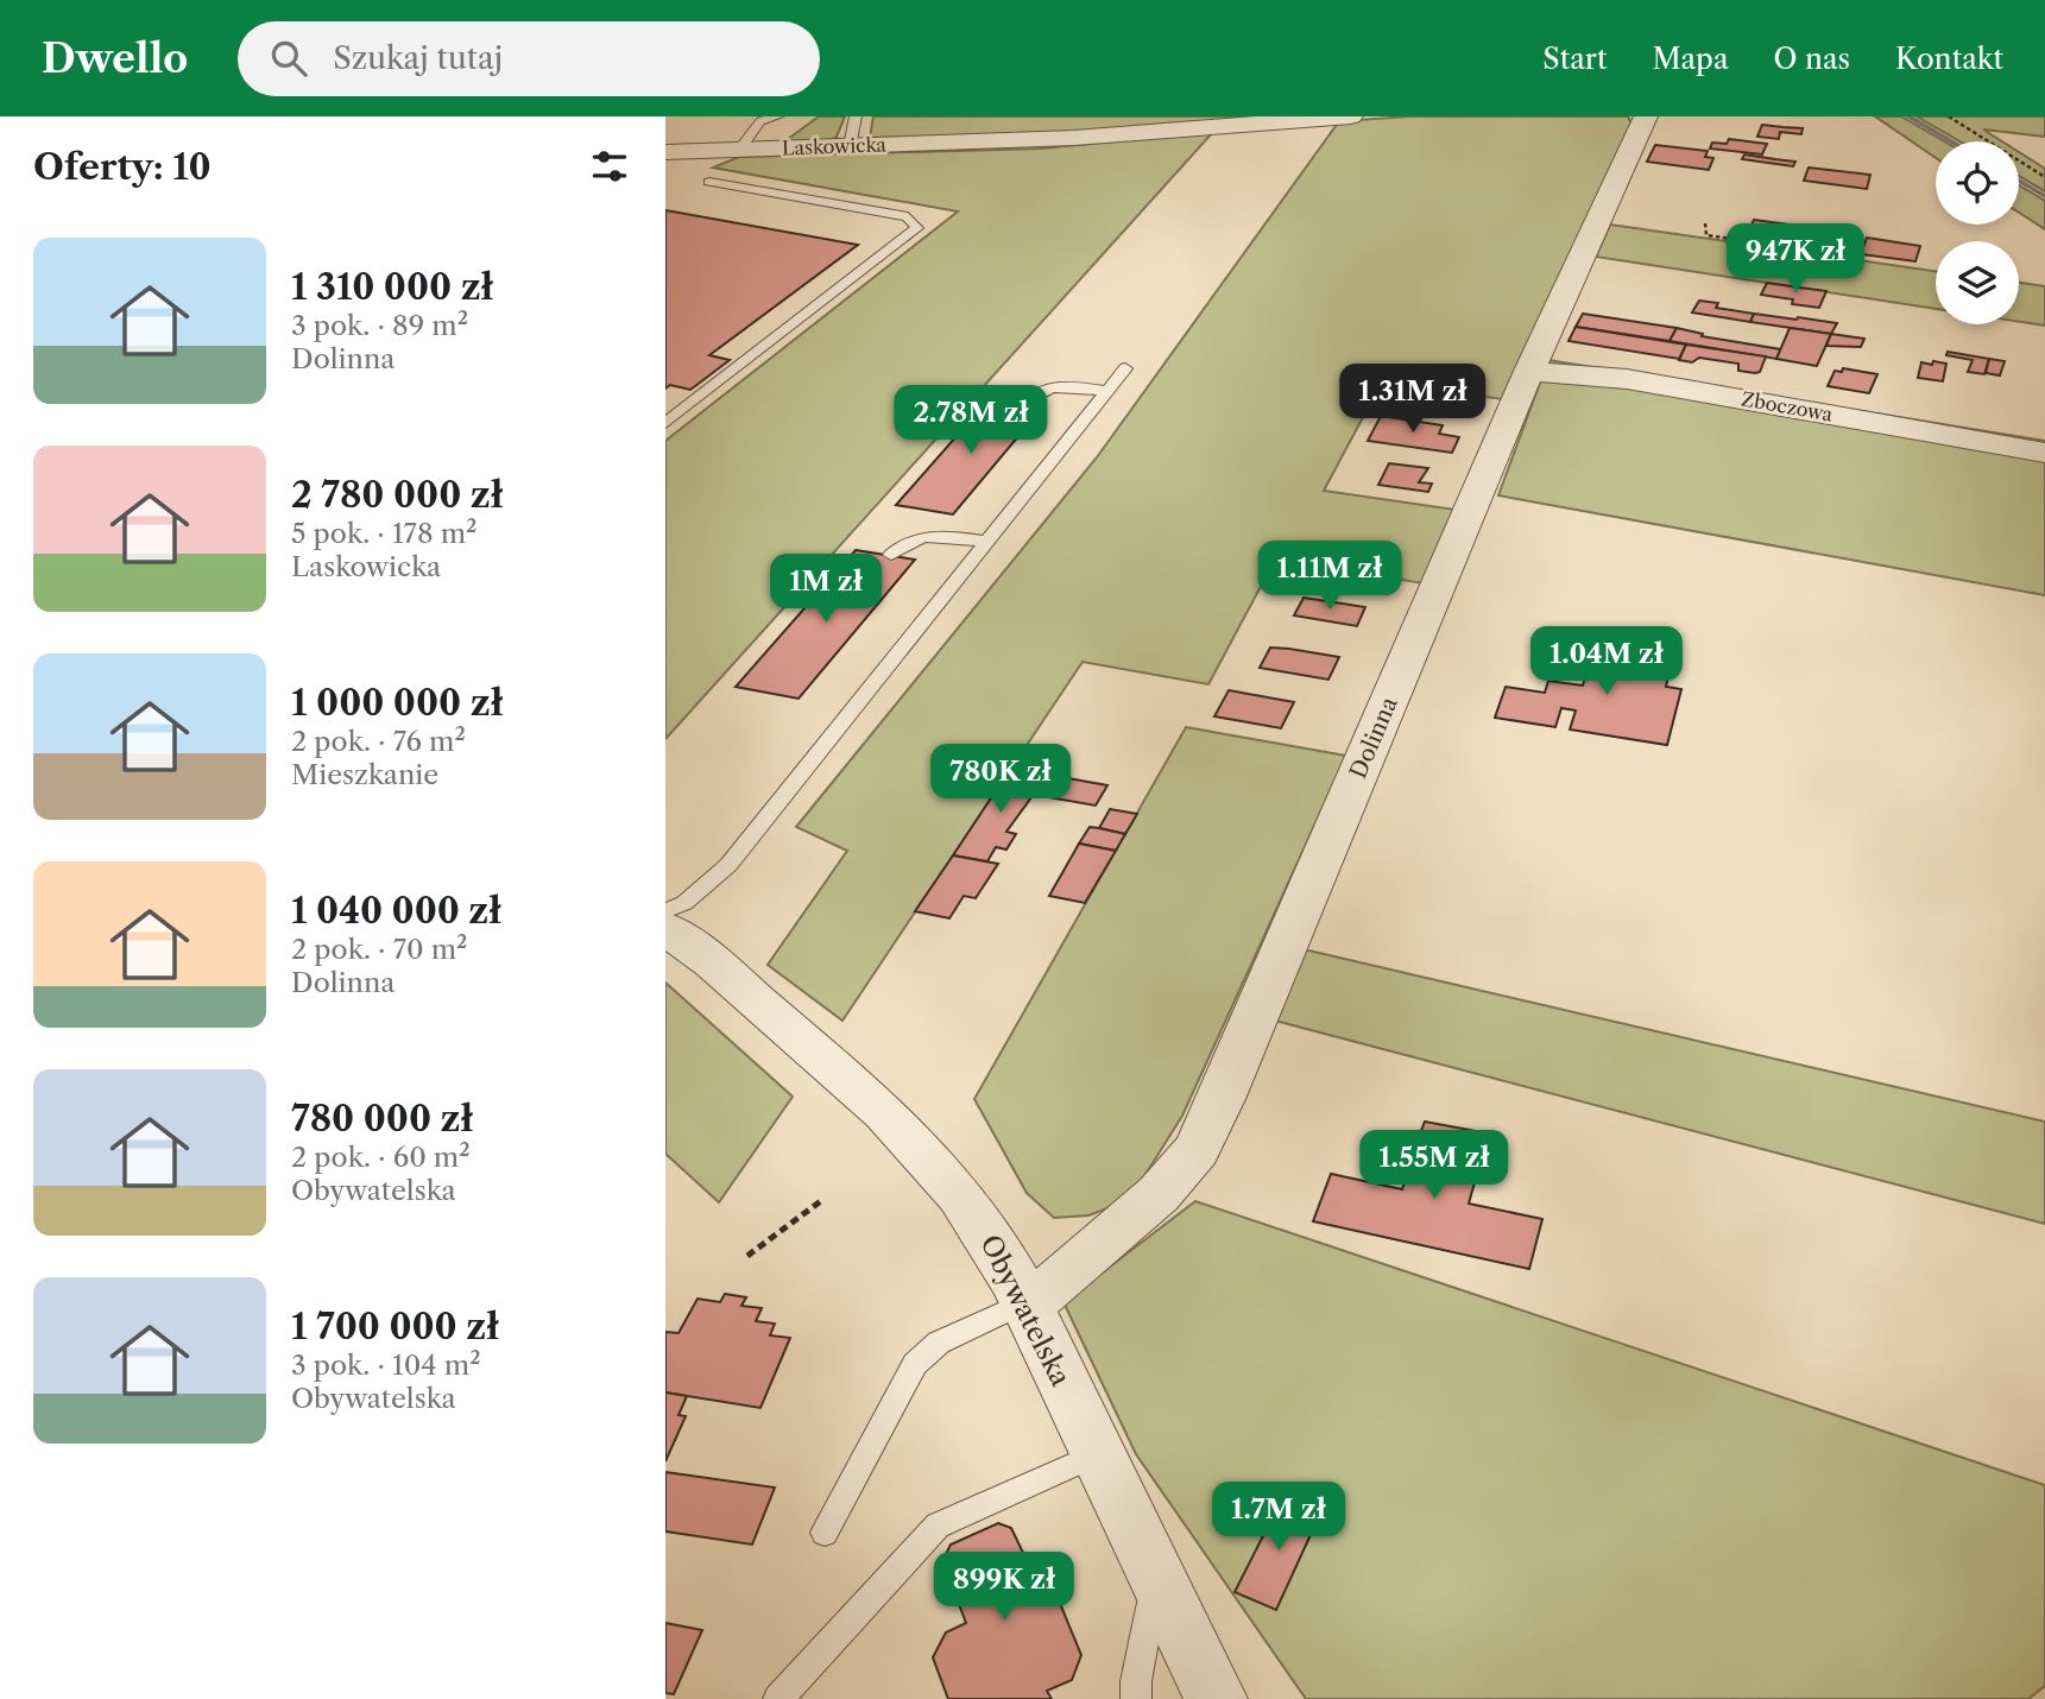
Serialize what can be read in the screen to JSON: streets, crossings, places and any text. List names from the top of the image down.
{
  "streets": {
    "street": [
      "Laskowicka",
      "Zboczowa",
      "Dolinna",
      "Obywatelska"
    ]
  },
  "crossings": [
    ["Zboczowa", "Dolinna"],
    ["Dolinna", "Obywatelska"]
  ],
  "page": {
    "header": "Dwello",
    "search": "Szukaj tutaj",
    "nav": [
      "Start",
      "Mapa",
      "O nas",
      "Kontakt"
    ],
    "heading": "Oferty: 10",
    "list": [
      {
        "name": "1 310 000 zł",
        "note": "3 pok. · 89 m² · Dolinna"
      },
      {
        "name": "2 780 000 zł",
        "note": "5 pok. · 178 m² · Laskowicka"
      },
      {
        "name": "1 000 000 zł",
        "note": "2 pok. · 76 m² · Mieszkanie"
      },
      {
        "name": "1 040 000 zł",
        "note": "2 pok. · 70 m² · Dolinna"
      },
      {
        "name": "780 000 zł",
        "note": "2 pok. · 60 m² · Obywatelska"
      },
      {
        "name": "1 700 000 zł",
        "note": "3 pok. · 104 m² · Obywatelska"
      }
    ],
    "price": [
      "947K zł",
      "1.31M zł",
      "2.78M zł",
      "1.11M zł",
      "1M zł",
      "1.04M zł",
      "780K zł",
      "1.55M zł",
      "1.7M zł",
      "899K zł"
    ]
  }
}
